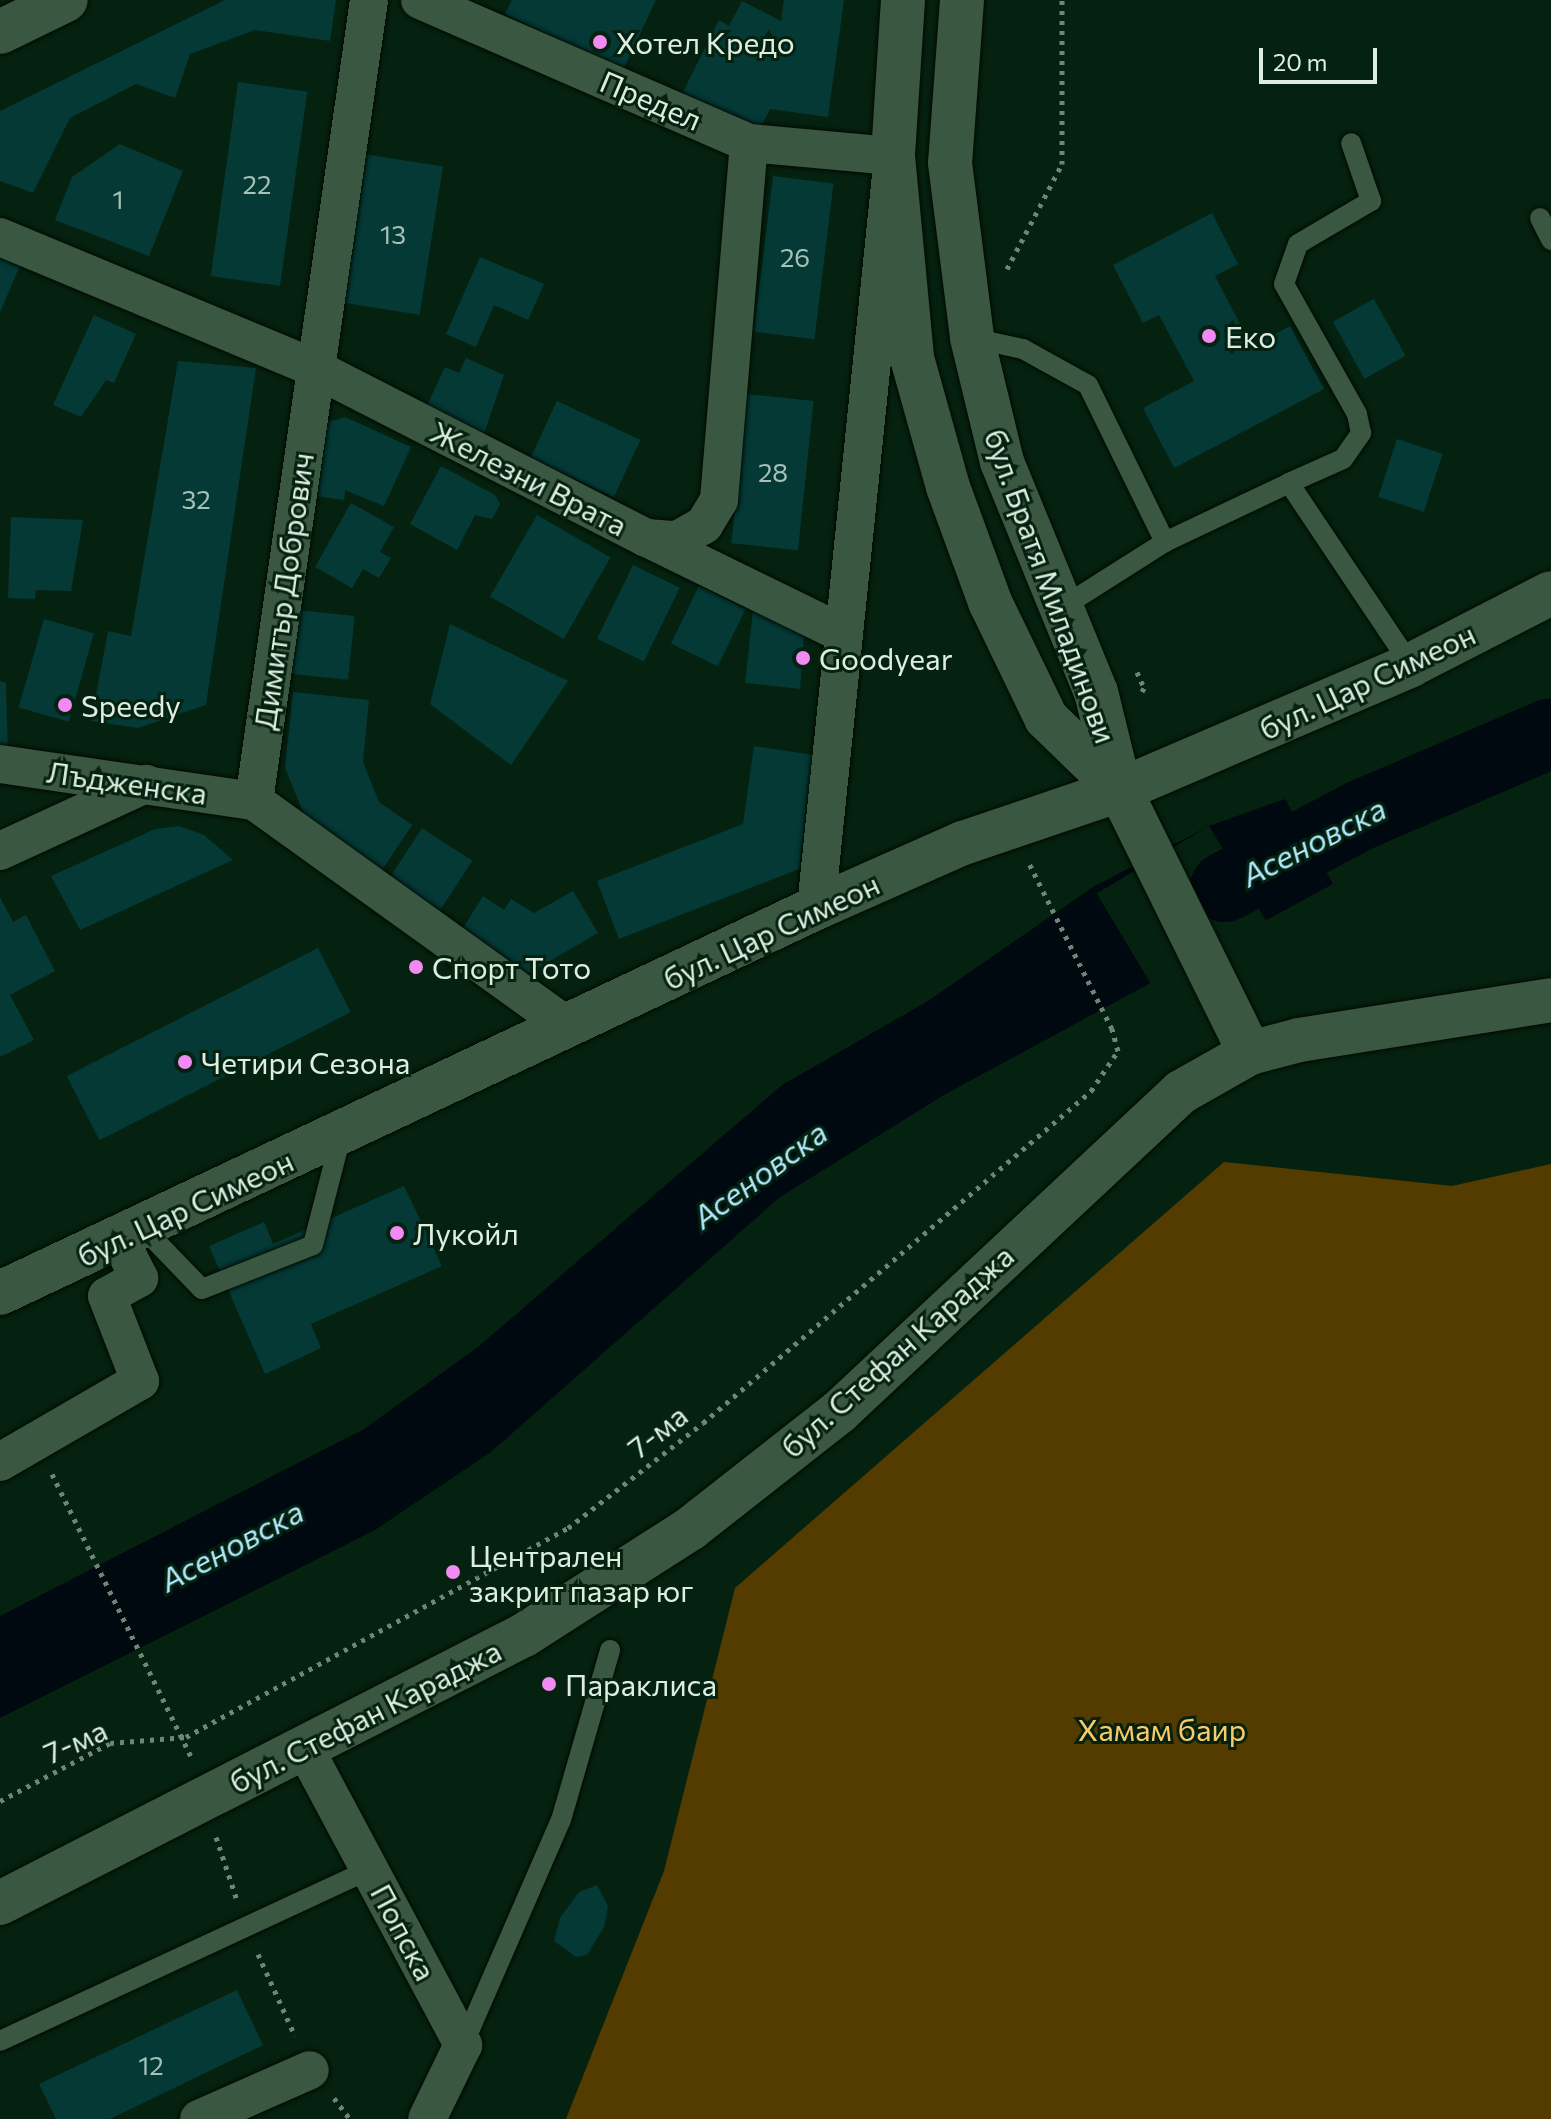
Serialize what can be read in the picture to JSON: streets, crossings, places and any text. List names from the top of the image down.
{
  "streets": {
    "main road": ["бул. Братя Миладинови", "бул. Цар Симеон", "бул. Стефан Караджа"],
    "street": [
      "Предел",
      "Железни Врата",
      "Димитър Добрович",
      "Лъдженска",
      "Попска"
    ],
    "path": ["7-ма"]
  },
  "crossings": [
    ["Предел", "Железни Врата"],
    ["Предел", "бул. Братя Миладинови"],
    ["Железни Врата", "Димитър Добрович"],
    ["бул. Братя Миладинови", "бул. Цар Симеон"],
    ["бул. Братя Миладинови", "бул. Стефан Караджа"],
    ["Димитър Добрович", "Лъдженска"],
    ["бул. Стефан Караджа", "Попска"]
  ],
  "water": ["Асеновска"],
  "parks": ["Хамам баир"],
  "places": [
    "Хотел Кредо",
    "Еко",
    "Goodyear",
    "Speedy",
    "Спорт Тото",
    "Четири Сезона",
    "Лукойл",
    "Централен закрит пазар юг",
    "Параклиса"
  ],
  "house_numbers": [
    "22",
    "1",
    "13",
    "26",
    "28",
    "32",
    "12"
  ],
  "scale_bar": "20 m"
}
